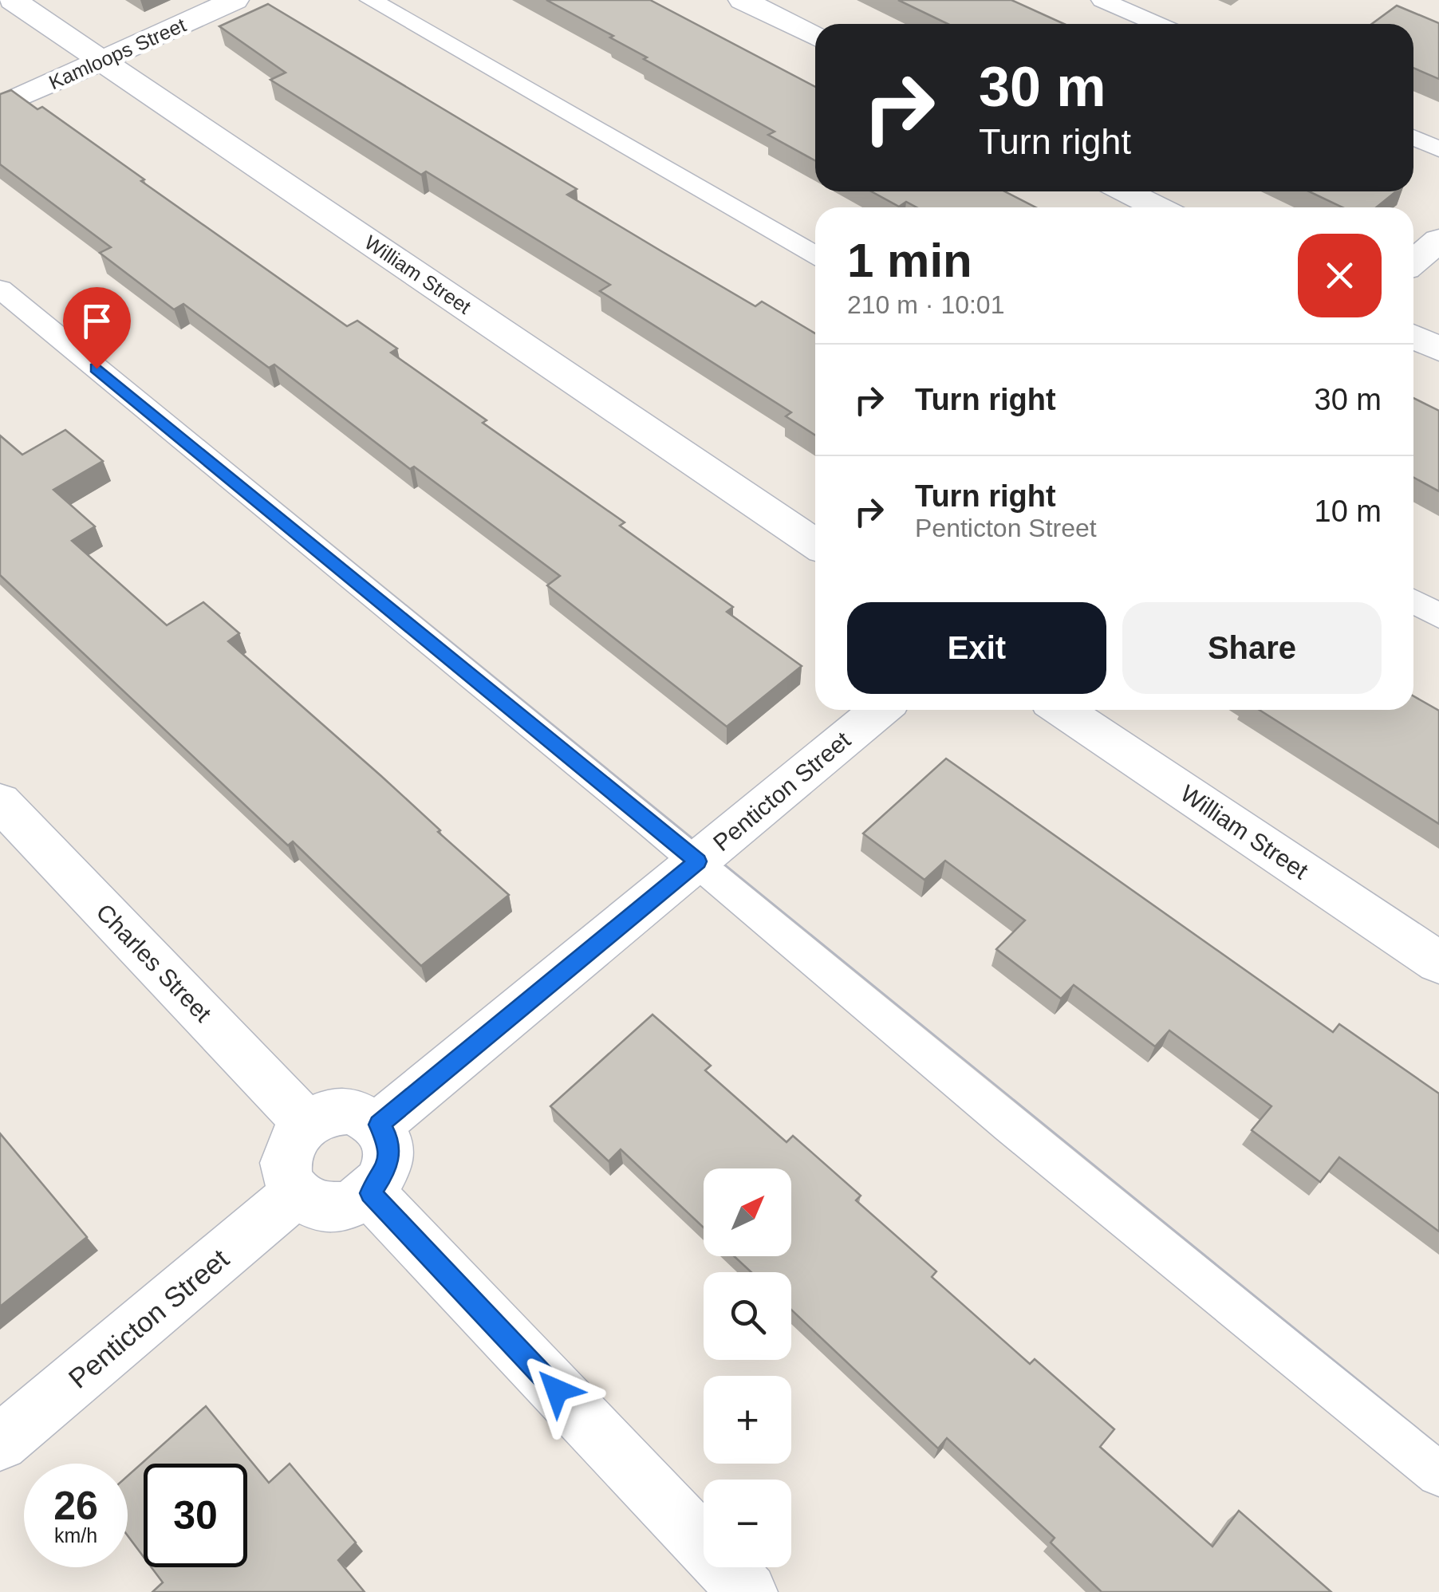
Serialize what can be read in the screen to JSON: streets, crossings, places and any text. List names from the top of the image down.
{
  "streets": {
    "street": [
      "Kamloops Street",
      "William Street",
      "Penticton Street",
      "Charles Street"
    ]
  },
  "crossings": [
    ["Kamloops Street", "William Street"],
    ["Penticton Street", "Charles Street"]
  ],
  "north": "top right",
  "page": {
    "turn": ["30 m", "Turn right"],
    "heading": ["1 min", "210 m · 10:01"],
    "list": [
      {
        "name": "Turn right",
        "value": "30 m"
      },
      {
        "name": "Turn right",
        "note": "Penticton Street",
        "value": "10 m"
      }
    ],
    "buttons": ["Exit", "Share"],
    "map_buttons": ["+", "−"],
    "speed": "26 km/h",
    "limit": "30"
  }
}
